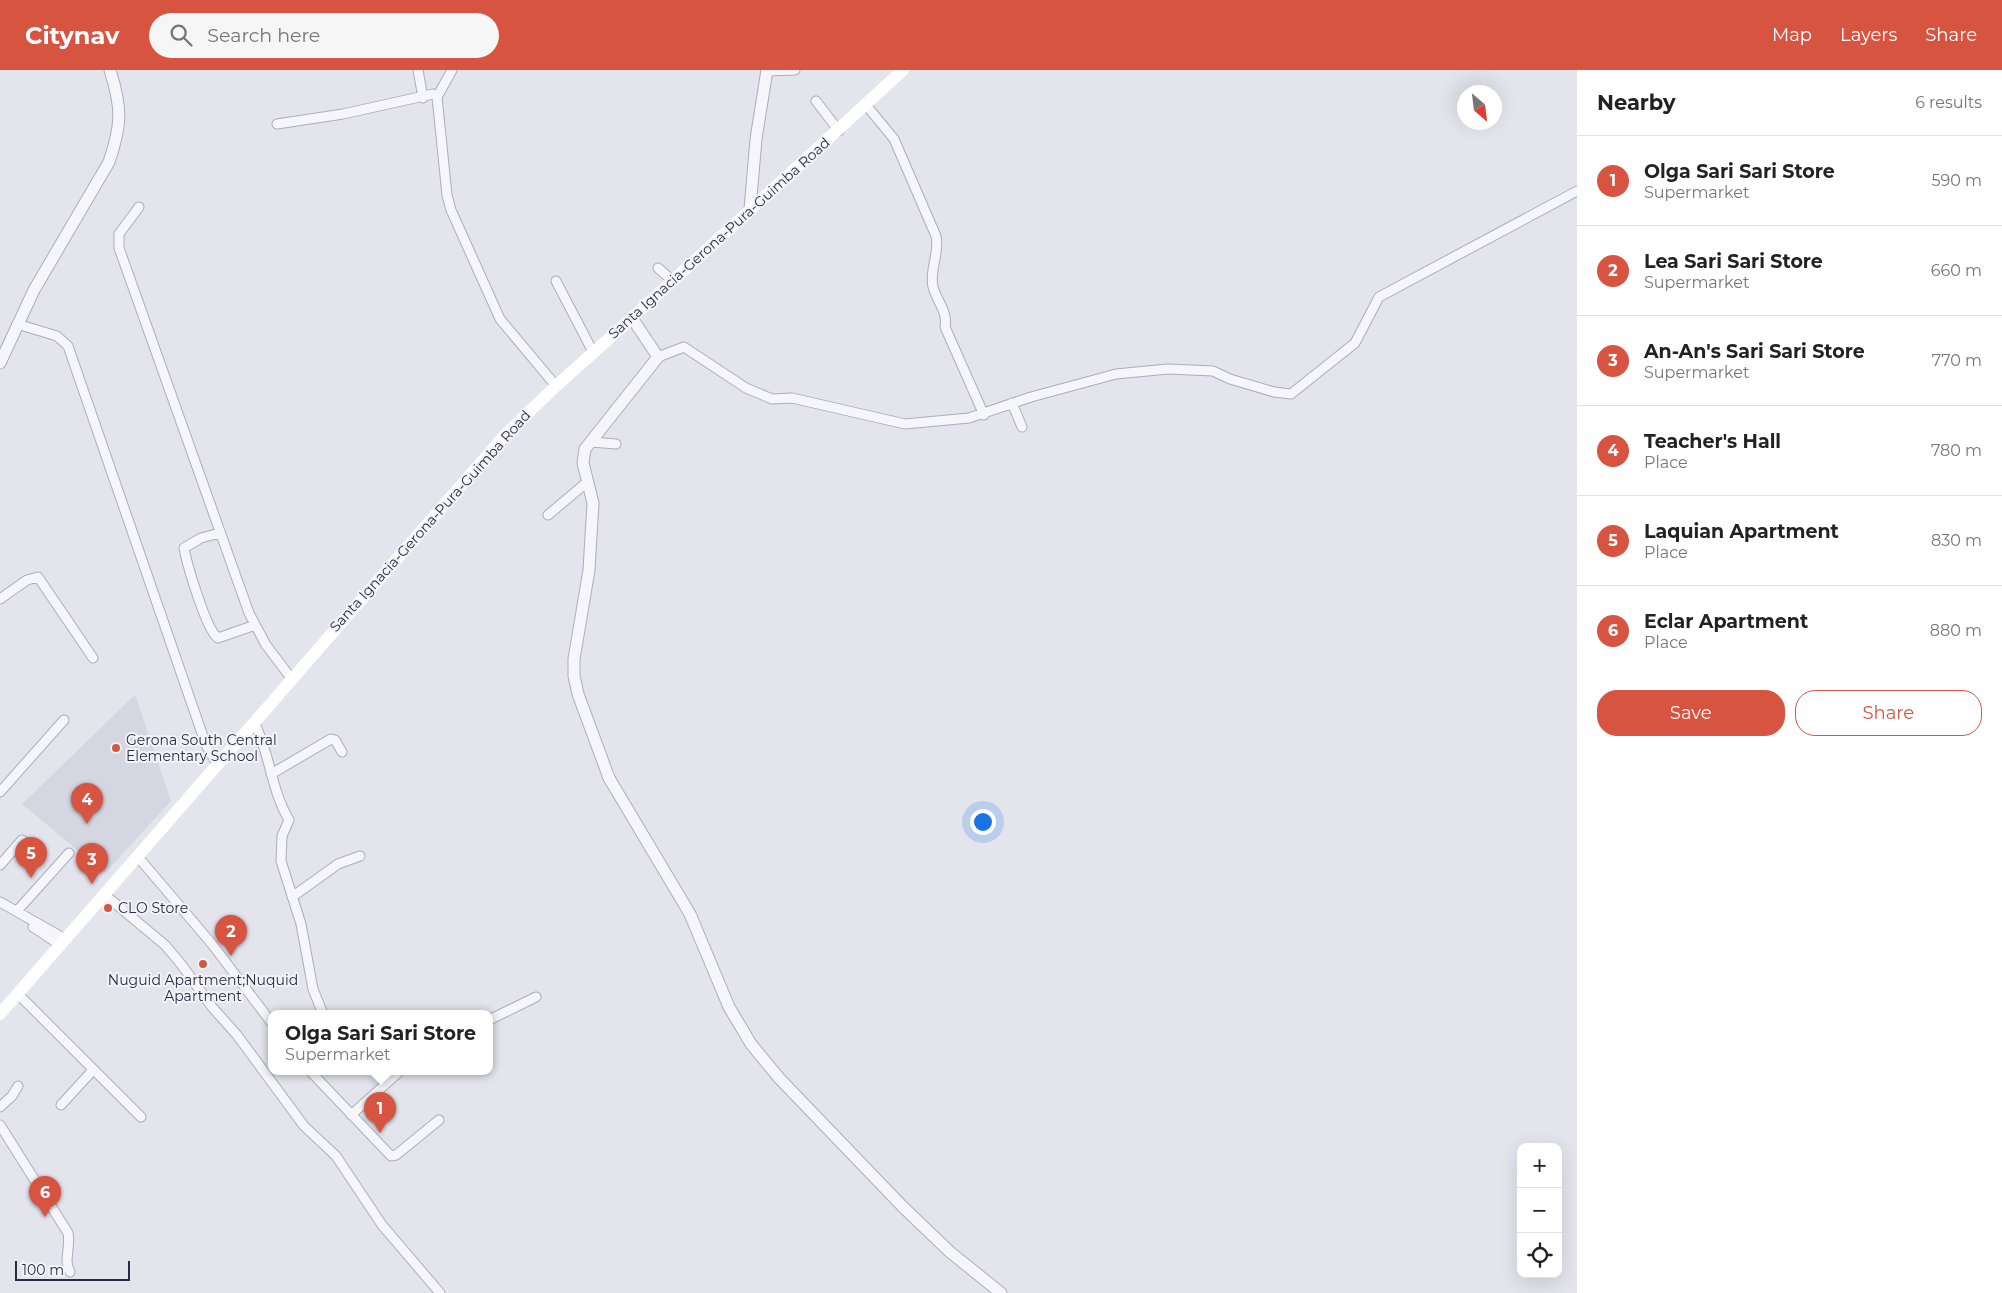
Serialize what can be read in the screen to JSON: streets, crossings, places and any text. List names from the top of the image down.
{
  "streets": {
    "main road": ["Santa Ignacia-Gerona-Pura-Guimba Road"]
  },
  "places": ["Gerona South Central Elementary School", "CLO Store", "Nuguid Apartment;Nuquid Apartment"],
  "scale_bar": "100 m",
  "north": "bottom right",
  "page": {
    "header": "Citynav",
    "search": "Search here",
    "nav": ["Map", "Layers", "Share"],
    "heading": ["Nearby", "6 results"],
    "list": [
      {
        "mark": "1",
        "name": "Olga Sari Sari Store",
        "note": "Supermarket",
        "value": "590 m"
      },
      {
        "mark": "2",
        "name": "Lea Sari Sari Store",
        "note": "Supermarket",
        "value": "660 m"
      },
      {
        "mark": "3",
        "name": "An-An's Sari Sari Store",
        "note": "Supermarket",
        "value": "770 m"
      },
      {
        "mark": "4",
        "name": "Teacher's Hall",
        "note": "Place",
        "value": "780 m"
      },
      {
        "mark": "5",
        "name": "Laquian Apartment",
        "note": "Place",
        "value": "830 m"
      },
      {
        "mark": "6",
        "name": "Eclar Apartment",
        "note": "Place",
        "value": "880 m"
      }
    ],
    "buttons": ["Save", "Share"],
    "pins": [
      "4",
      "5",
      "3",
      "2",
      "1",
      "6"
    ],
    "popup": ["Olga Sari Sari Store", "Supermarket"],
    "map_buttons": ["+", "−"],
    "scale": "100 m"
  }
}
